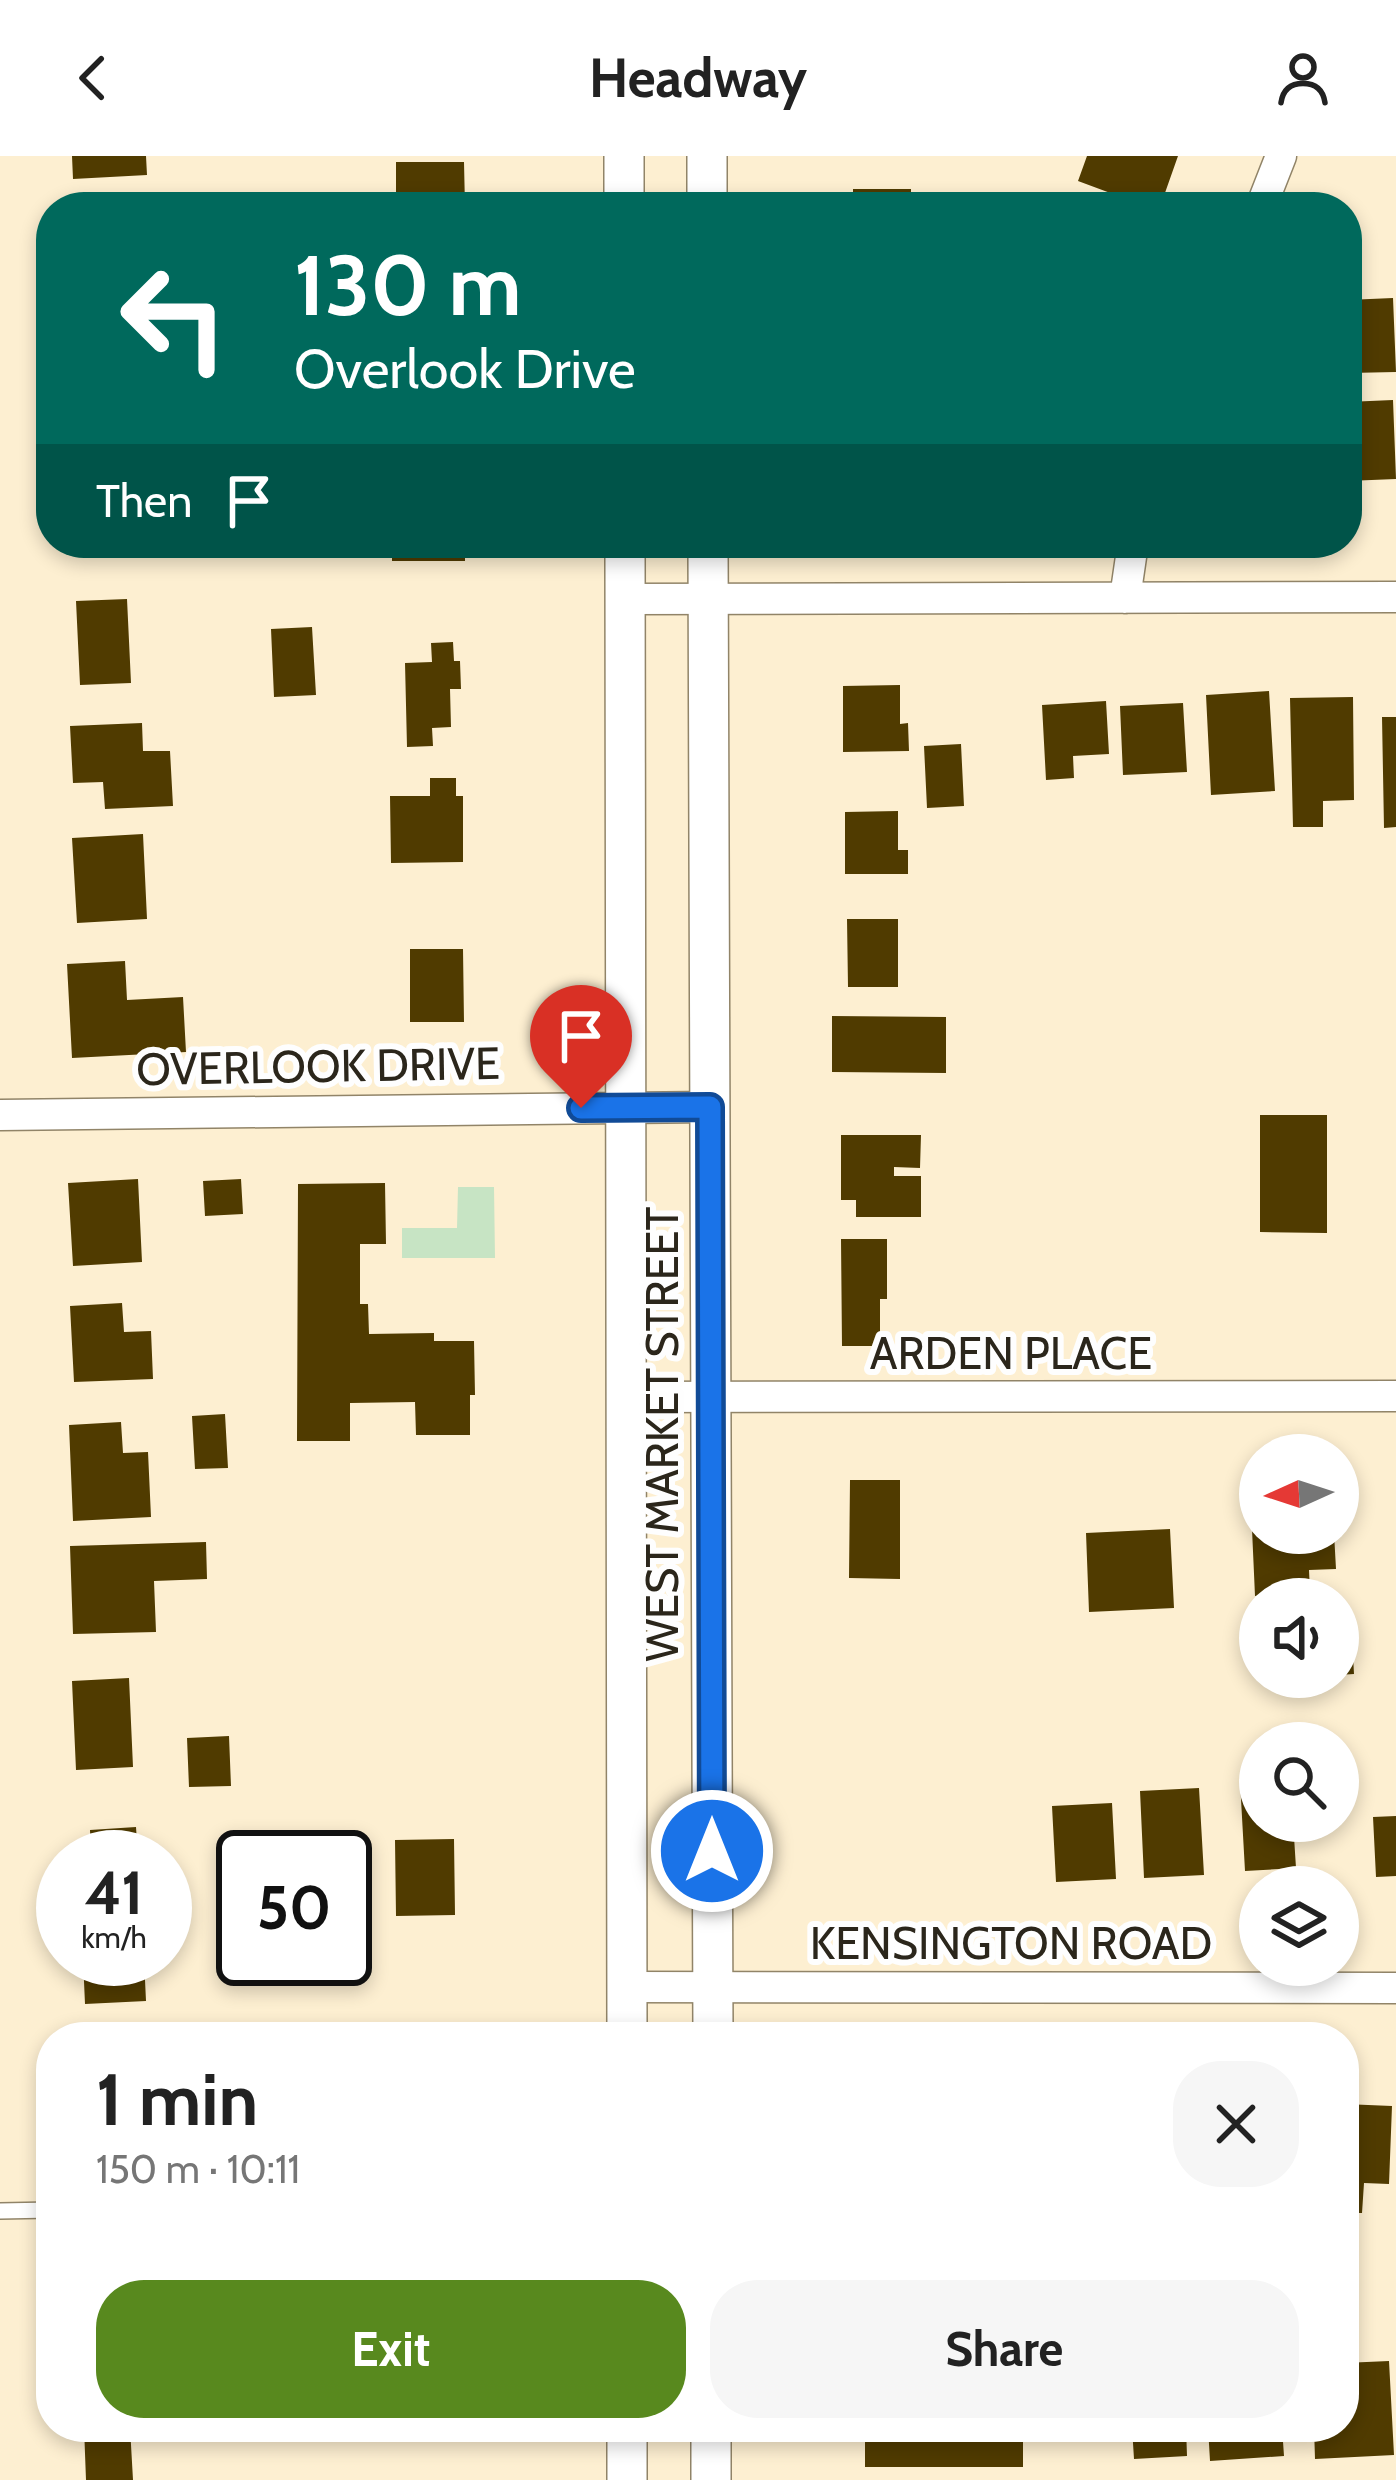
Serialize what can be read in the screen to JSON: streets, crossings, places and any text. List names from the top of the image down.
{
  "streets": {
    "main road": ["WEST MARKET STREET"],
    "street": ["OVERLOOK DRIVE", "ARDEN PLACE", "KENSINGTON ROAD"]
  },
  "crossings": [
    ["OVERLOOK DRIVE", "WEST MARKET STREET"],
    ["ARDEN PLACE", "WEST MARKET STREET"],
    ["WEST MARKET STREET", "KENSINGTON ROAD"]
  ],
  "north": "left",
  "page": {
    "header": "Headway",
    "turn": ["130 m", "Overlook Drive"],
    "then": "Then",
    "speed": "41 km/h",
    "limit": "50",
    "heading": ["1 min", "150 m · 10:11"],
    "buttons": ["Exit", "Share"]
  }
}
